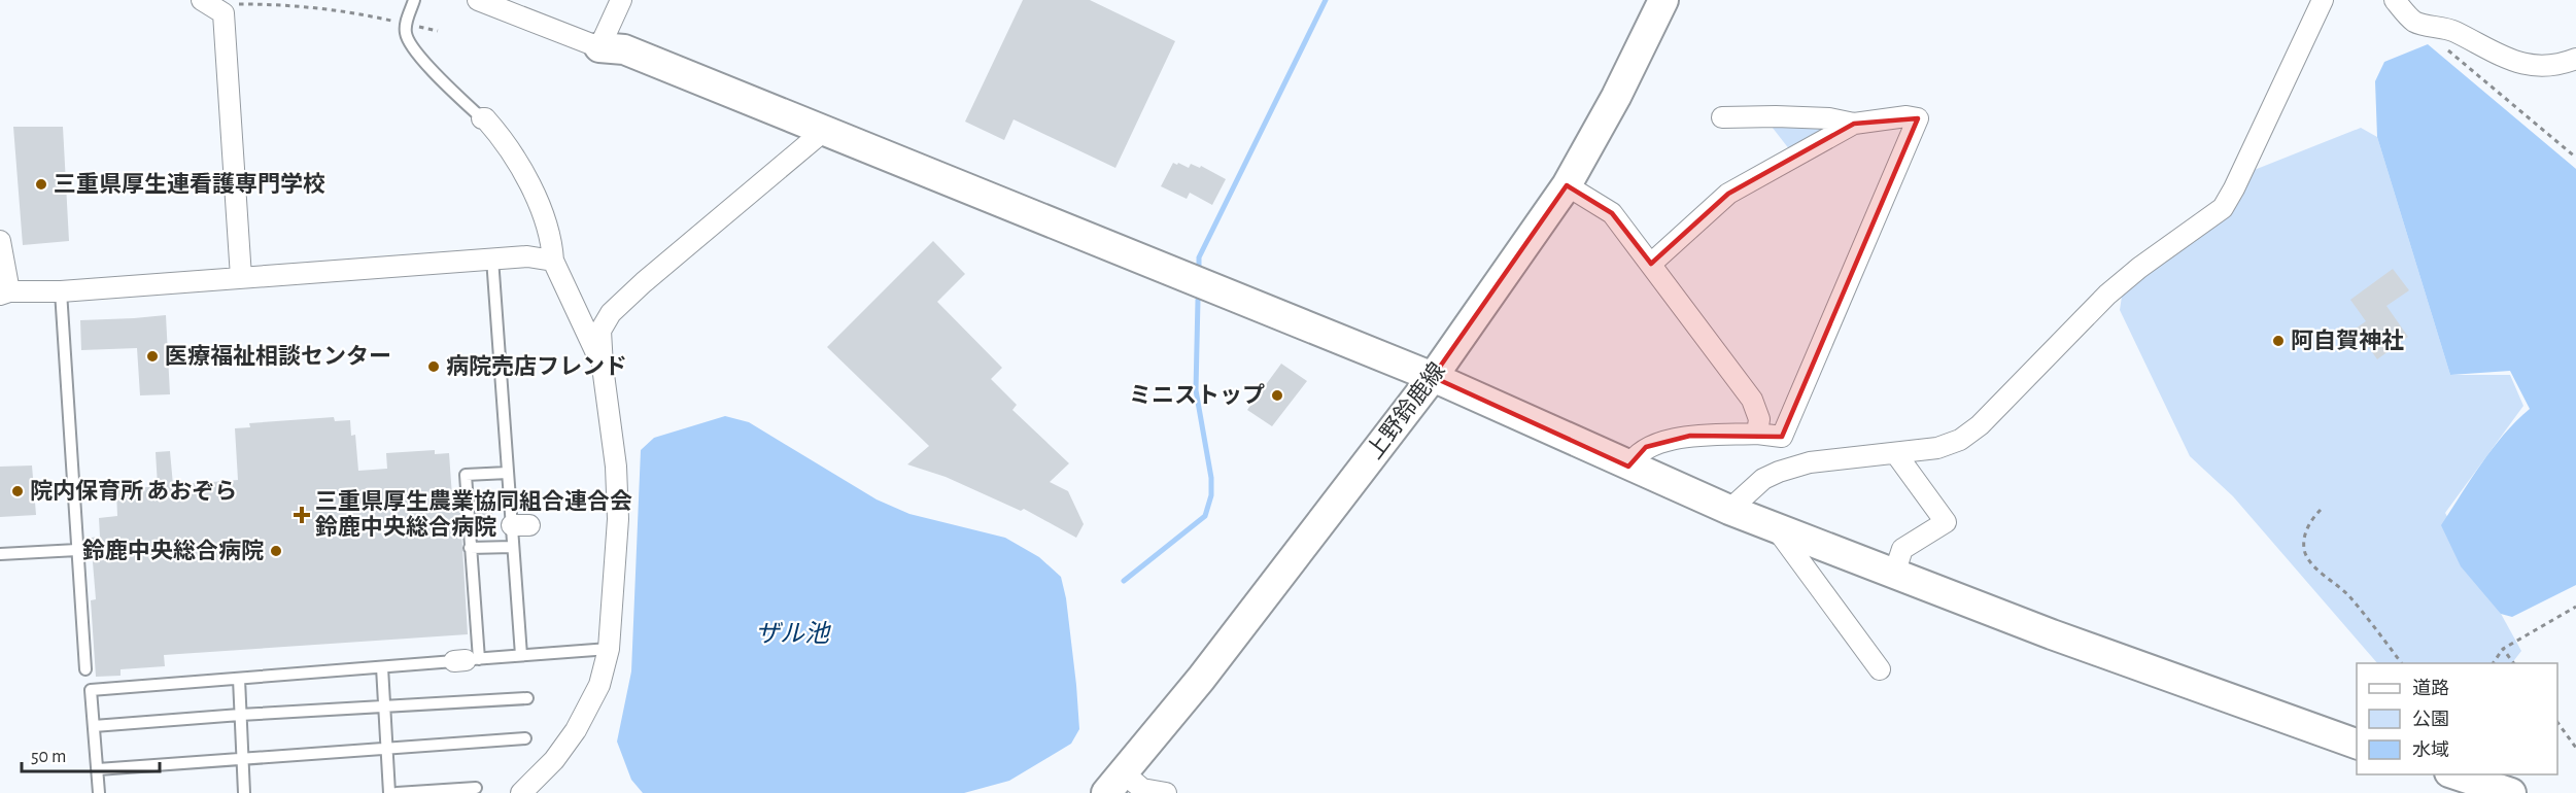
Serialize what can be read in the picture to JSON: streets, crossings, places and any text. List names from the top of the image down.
{
  "streets": {
    "street": ["上野鈴鹿線"]
  },
  "water": ["ザル池"],
  "places": {
    "other": [
      "三重県厚生連看護専門学校",
      "阿自賀神社",
      "医療福祉相談センター",
      "病院売店フレンド",
      "ミニストップ",
      "院内保育所 あおぞら",
      "鈴鹿中央総合病院"
    ],
    "health": ["三重県厚生農業協同組合連合会 鈴鹿中央総合病院"]
  },
  "legend": ["道路", "公園", "水域"],
  "scale_bar": "50 m"
}
